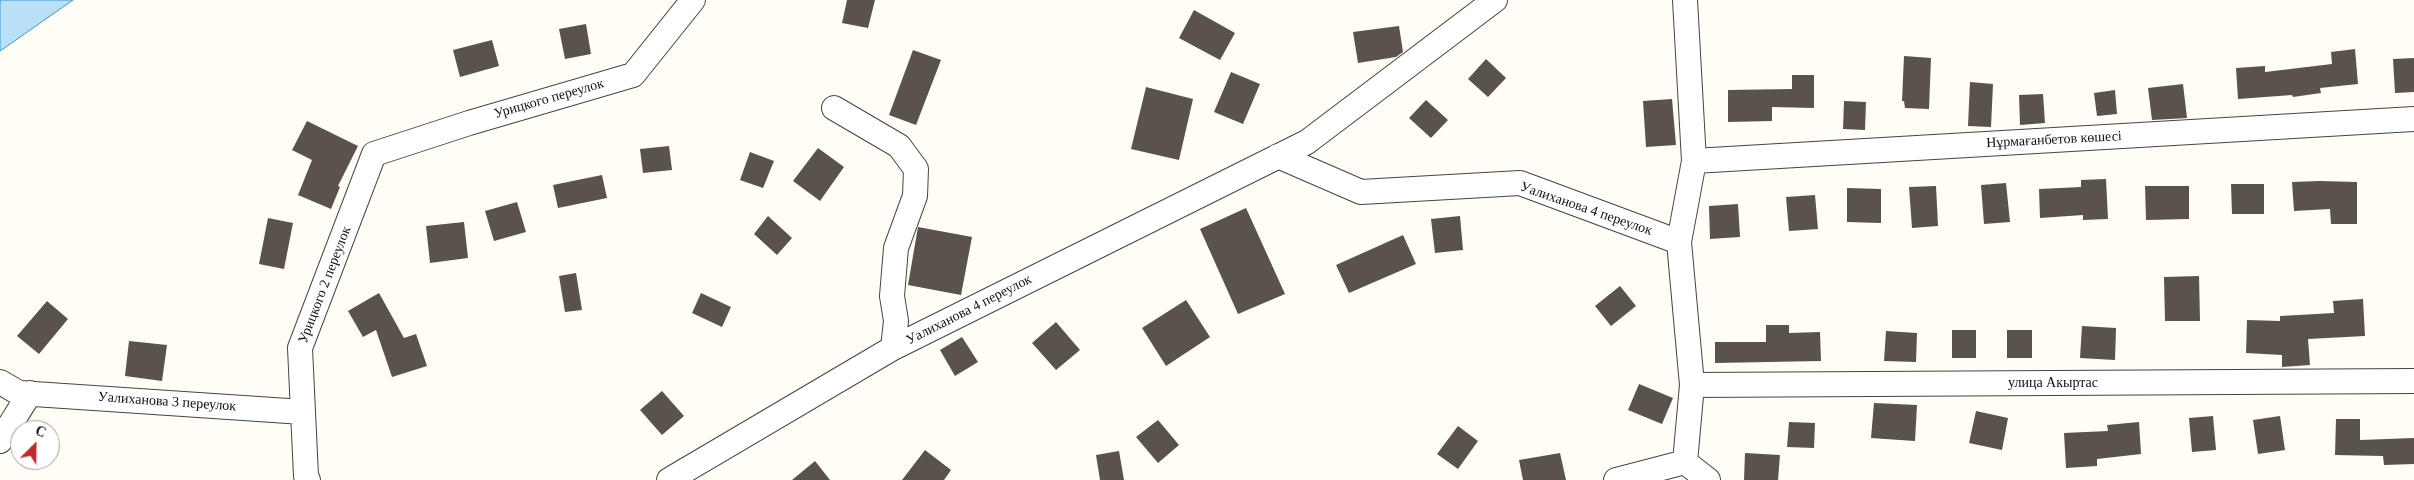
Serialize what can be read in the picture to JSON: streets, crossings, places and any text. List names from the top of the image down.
{
  "streets": {
    "street": [
      "Урицкого переулок",
      "Нұрмағанбетов көшесі",
      "Уалиханова 4 переулок",
      "Урицкого 2 переулок",
      "улица Акыртас",
      "Уалиханова 3 переулок"
    ]
  },
  "crossings": [
    ["Урицкого переулок", "Урицкого 2 переулок"],
    ["Урицкого 2 переулок", "Уалиханова 3 переулок"]
  ],
  "north": "top right"
}
